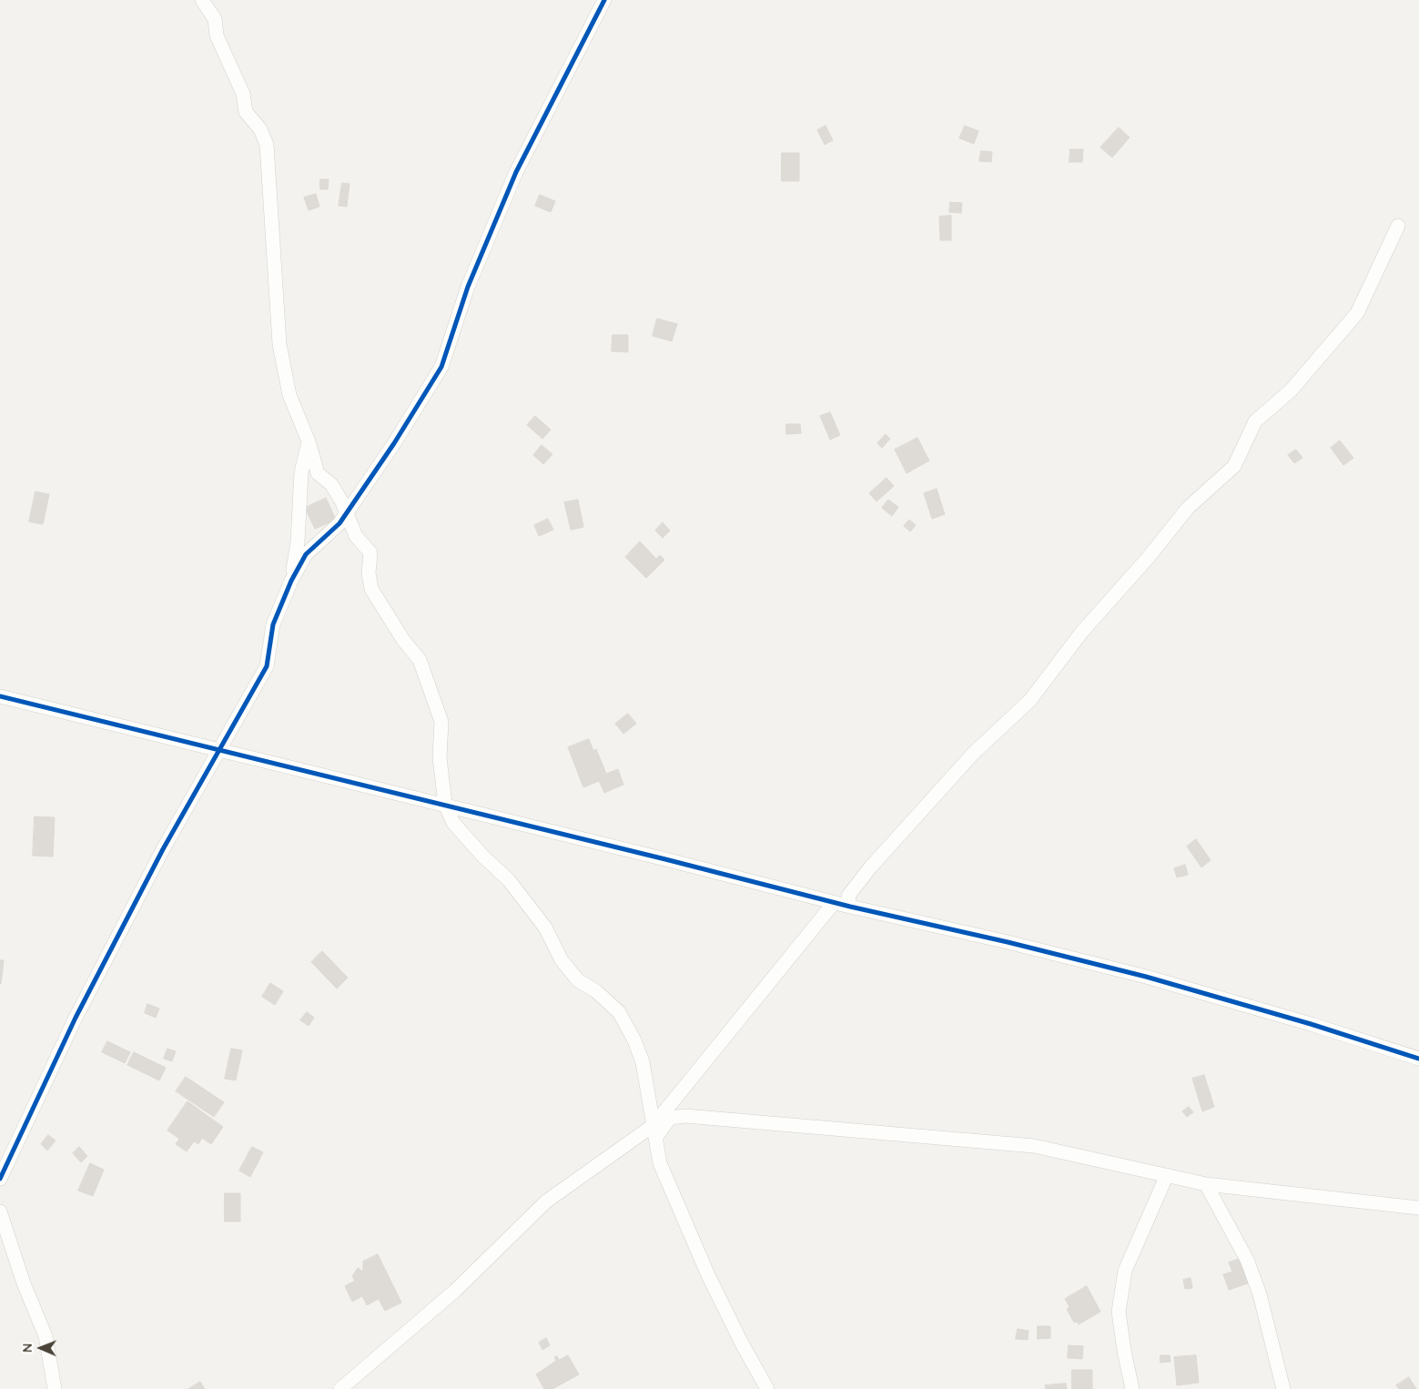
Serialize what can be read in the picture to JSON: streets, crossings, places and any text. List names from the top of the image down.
{
  "north": "left"
}
